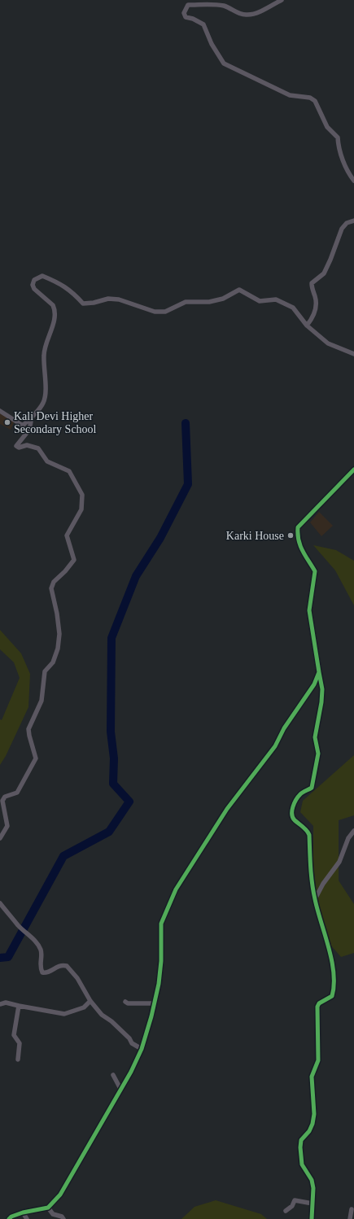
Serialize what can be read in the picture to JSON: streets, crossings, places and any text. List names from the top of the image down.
{
  "places": ["Kali Devi Higher Secondary School", "Karki House"]
}
